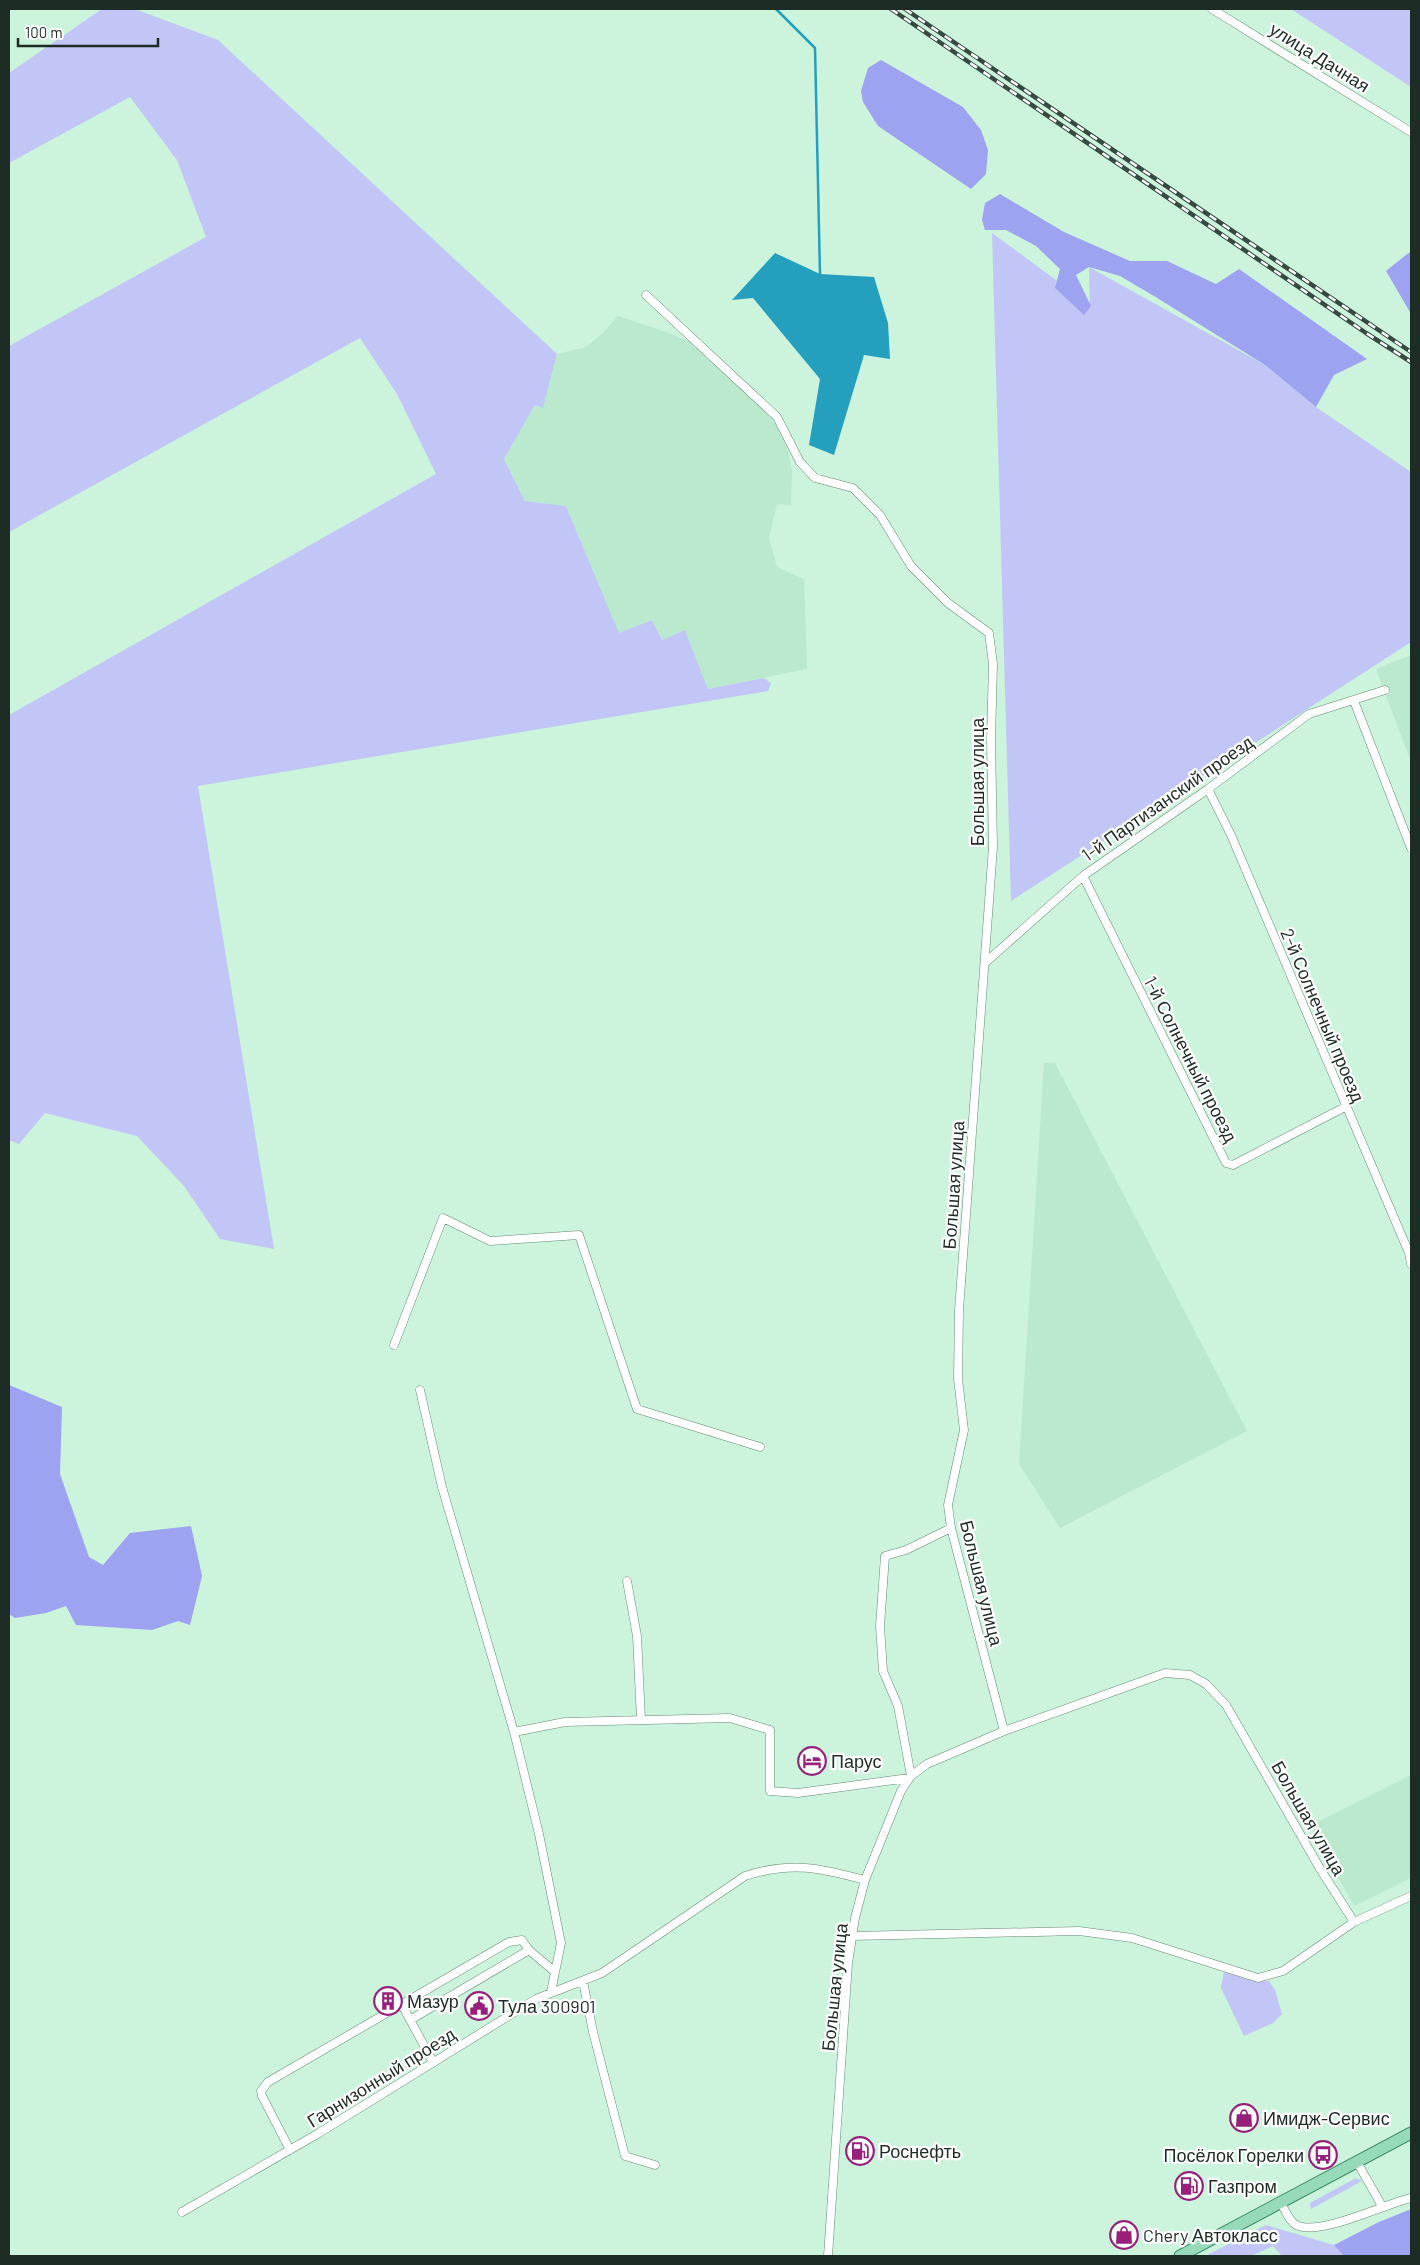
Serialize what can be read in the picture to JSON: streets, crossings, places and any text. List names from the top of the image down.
{
  "streets": {
    "street": [
      "улица Дачная",
      "Большая улица",
      "1-й Партизанский проезд",
      "2-й Солнечный проезд",
      "1-й Солнечный проезд",
      "Гарнизонный проезд"
    ]
  },
  "crossings": [
    ["Большая улица", "1-й Партизанский проезд"],
    ["Большая улица", "Гарнизонный проезд"],
    ["1-й Партизанский проезд", "2-й Солнечный проезд"],
    ["1-й Партизанский проезд", "1-й Солнечный проезд"],
    ["2-й Солнечный проезд", "1-й Солнечный проезд"]
  ],
  "places": {
    "hotel": ["Парус"],
    "building": ["Мазур"],
    "public building": ["Тула 300901"],
    "shop": ["Имидж-Сервис", "Chery Автокласс"],
    "fuel station": ["Роснефть", "Газпром"],
    "bus stop": ["Посёлок Горелки"]
  },
  "scale_bar": "100 m"
}
